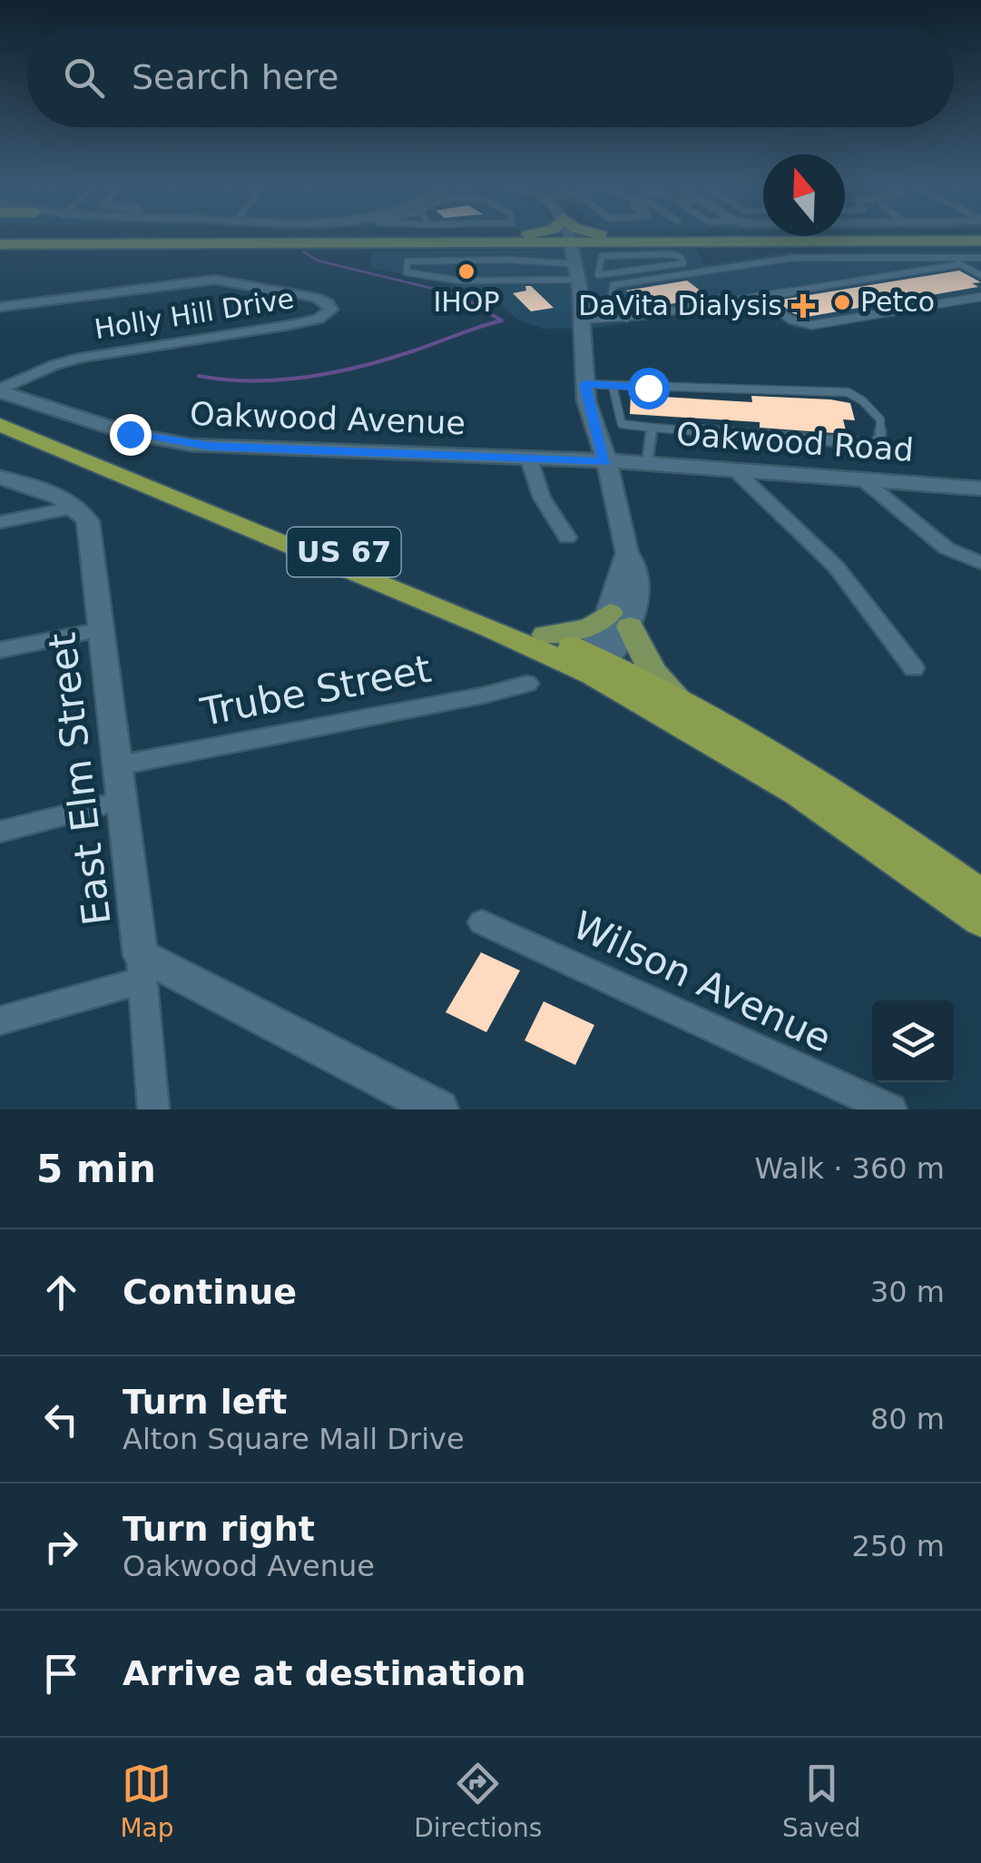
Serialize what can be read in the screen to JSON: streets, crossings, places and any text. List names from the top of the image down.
{
  "streets": {
    "highway": ["US 67"],
    "street": [
      "Holly Hill Drive",
      "Oakwood Avenue",
      "Oakwood Road",
      "Trube Street",
      "East Elm Street",
      "Wilson Avenue"
    ]
  },
  "crossings": [
    ["Holly Hill Drive", "Oakwood Avenue"],
    ["Oakwood Avenue", "Oakwood Road"],
    ["Trube Street", "East Elm Street"]
  ],
  "places": {
    "other": ["IHOP", "Petco"],
    "health": ["DaVita Dialysis"]
  },
  "north": "top",
  "page": {
    "search": "Search here",
    "heading": ["5 min", "Walk · 360 m"],
    "list": [
      ["Continue", "30 m"],
      ["Turn left", "Alton Square Mall Drive", "80 m"],
      ["Turn right", "Oakwood Avenue", "250 m"],
      "Arrive at destination"
    ],
    "nav": ["Map", "Directions", "Saved"]
  }
}
